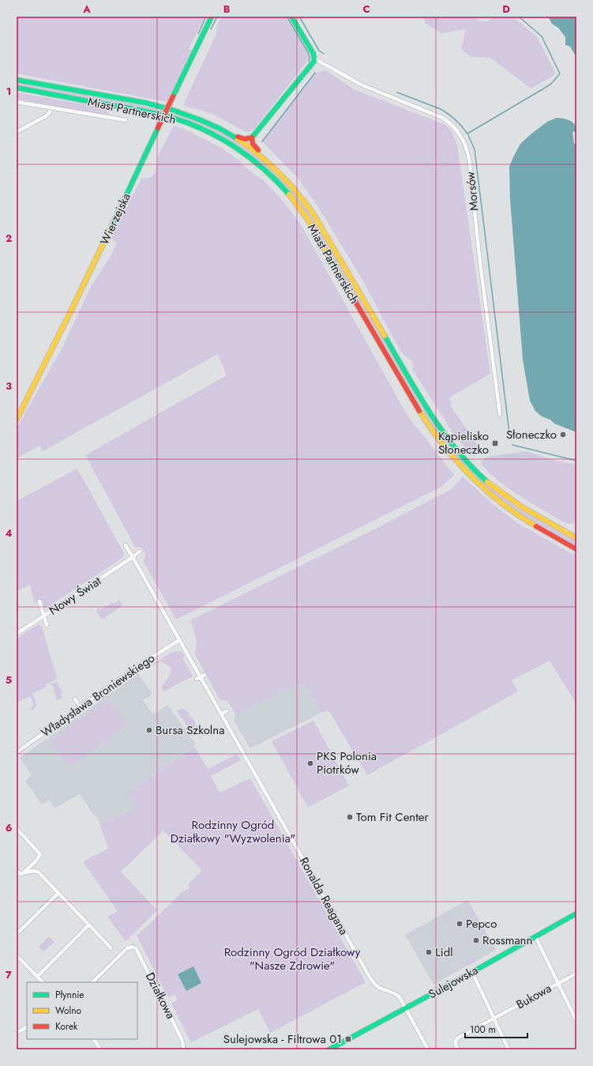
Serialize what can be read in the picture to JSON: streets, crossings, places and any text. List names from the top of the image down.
{
  "streets": {
    "main road": ["Miast Partnerskich", "Wierzejska", "Sulejowska"],
    "street": [
      "Morsów",
      "Nowy Świat",
      "Władysława Broniewskiego",
      "Ronalda Reagana",
      "Działkowa",
      "Bukowa"
    ]
  },
  "crossings": [
    ["Władysława Broniewskiego", "Ronalda Reagana"],
    ["Ronalda Reagana", "Sulejowska"]
  ],
  "parks": ["Rodzinny Ogród Działkowy \"Wyzwolenia\"", "Rodzinny Ogród Działkowy \"Nasze Zdrowie\""],
  "places": {
    "other": [
      "Słoneczko",
      "Bursa Szkolna",
      "PKS Polonia Piotrków",
      "Tom Fit Center",
      "Pepco",
      "Rossmann",
      "Lidl"
    ],
    "transit": ["Kąpielisko Słoneczko", "Sulejowska - Filtrowa 01"]
  },
  "legend": ["Płynnie", "Wolno", "Korek"],
  "scale_bar": "100 m",
  "grid": {
    "columns": [
      "A",
      "B",
      "C",
      "D"
    ],
    "rows": [
      "1",
      "2",
      "3",
      "4",
      "5",
      "6",
      "7"
    ]
  }
}
